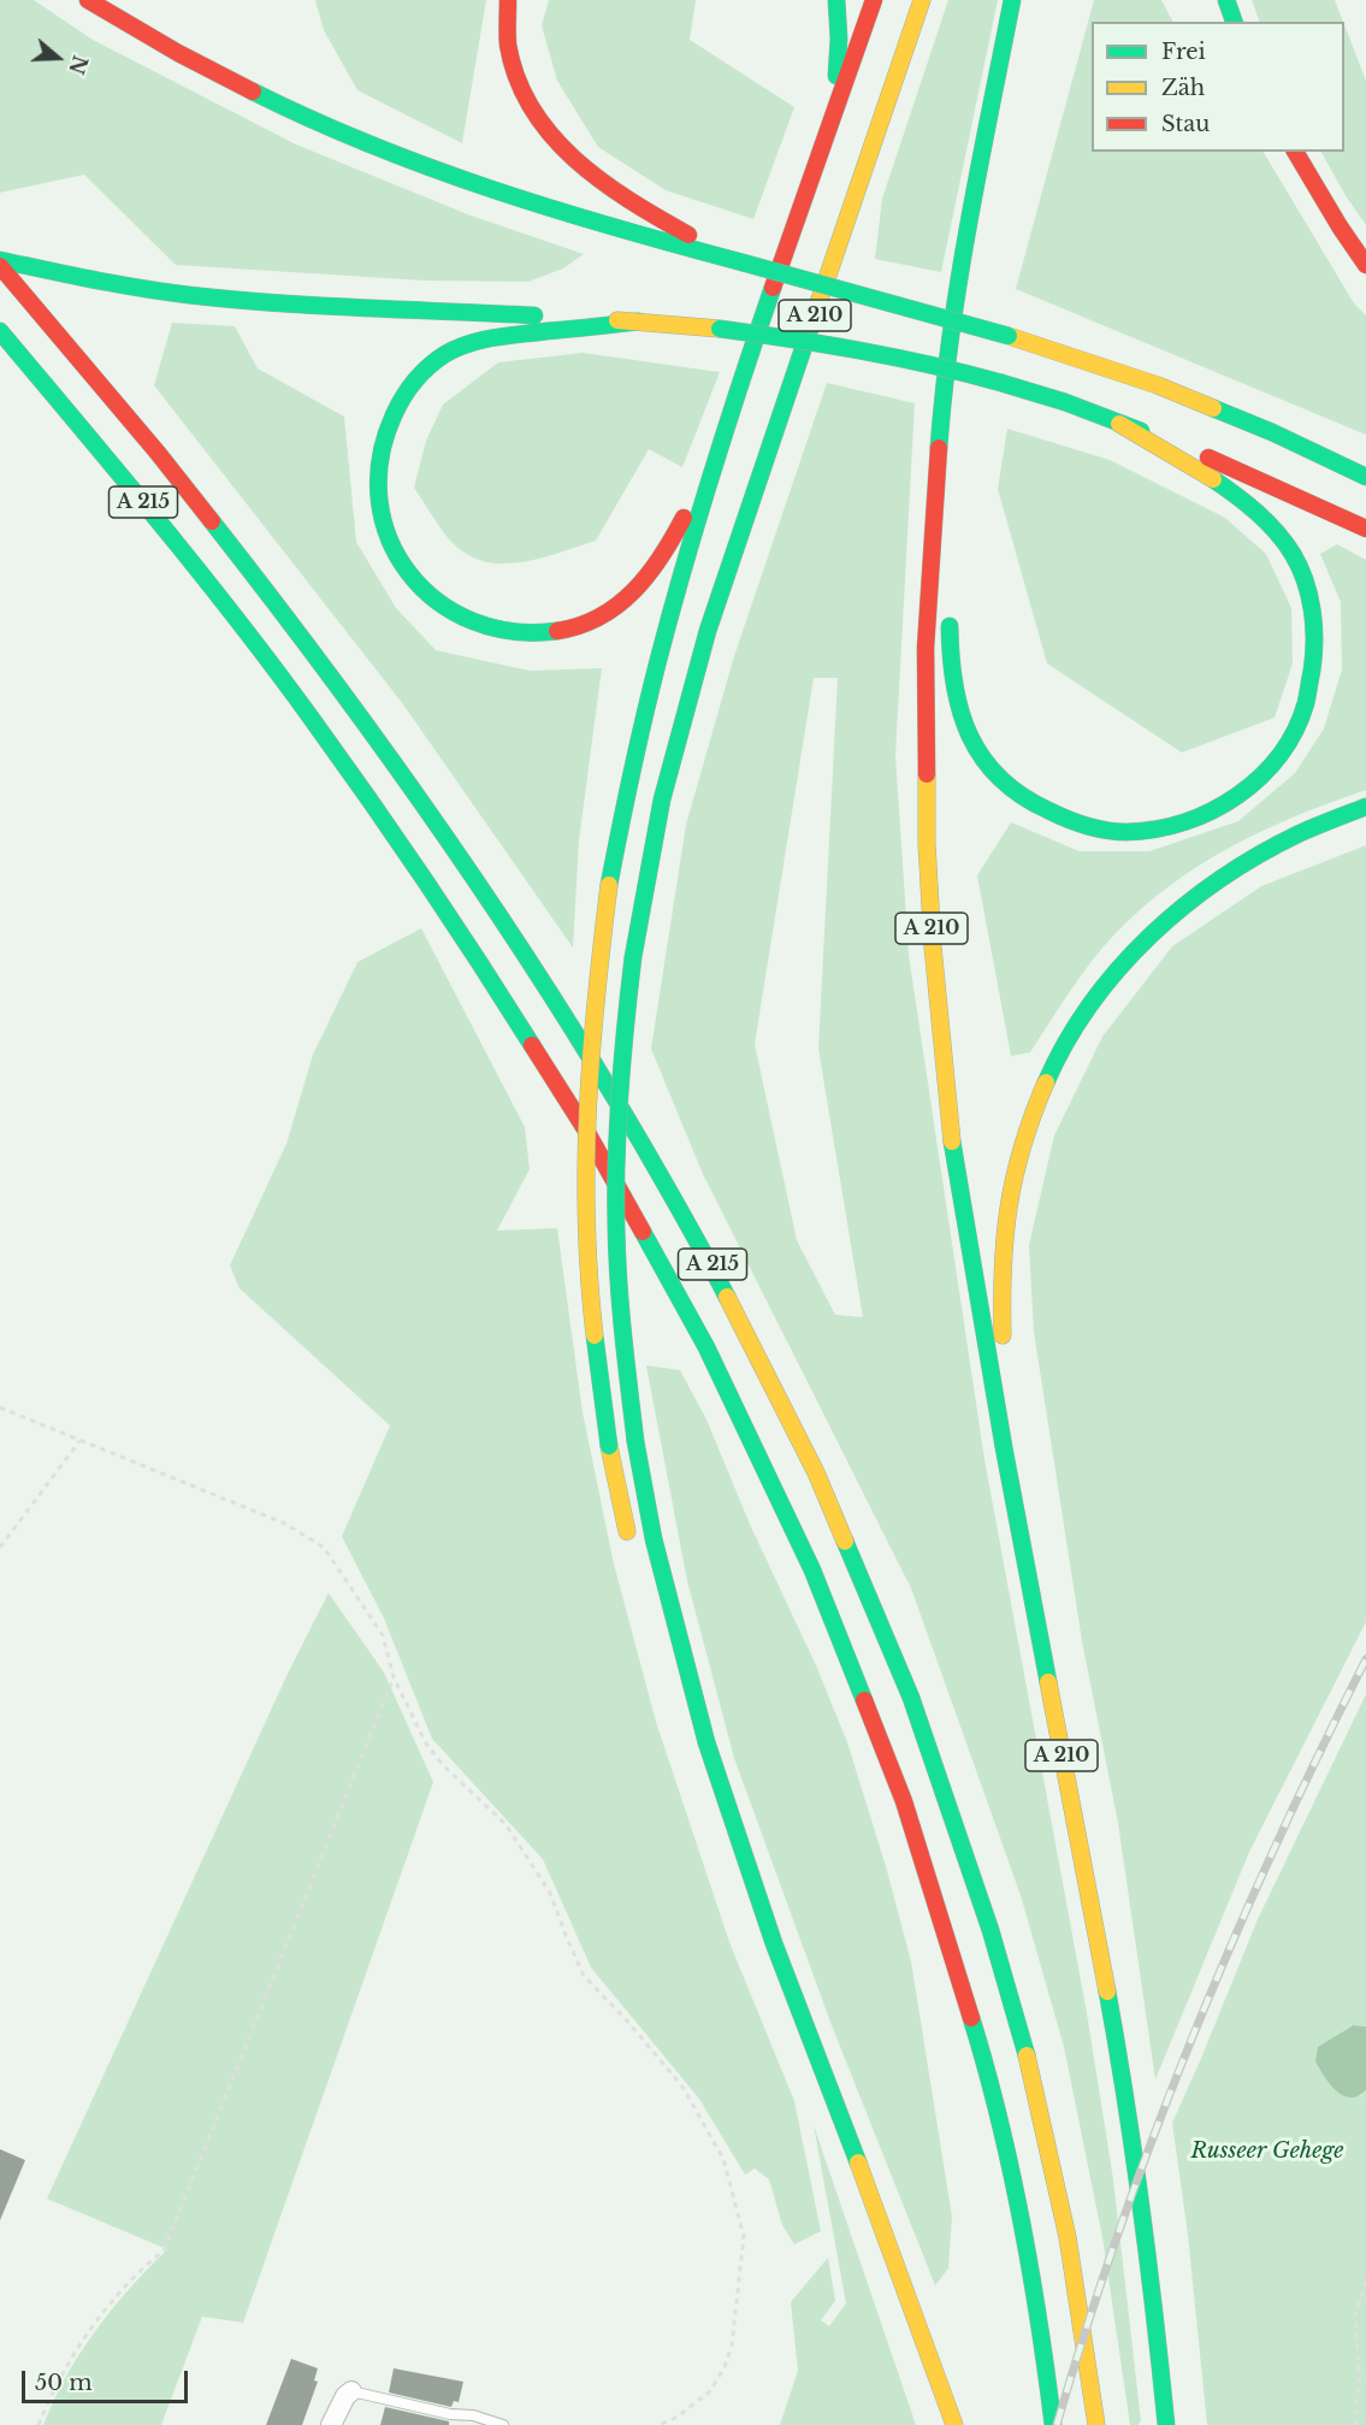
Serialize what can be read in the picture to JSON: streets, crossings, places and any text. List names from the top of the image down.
{
  "streets": {
    "highway": ["A 210", "A 215"]
  },
  "parks": ["Russeer Gehege"],
  "legend": ["Frei", "Zäh", "Stau"],
  "scale_bar": "50 m",
  "north": "right"
}
